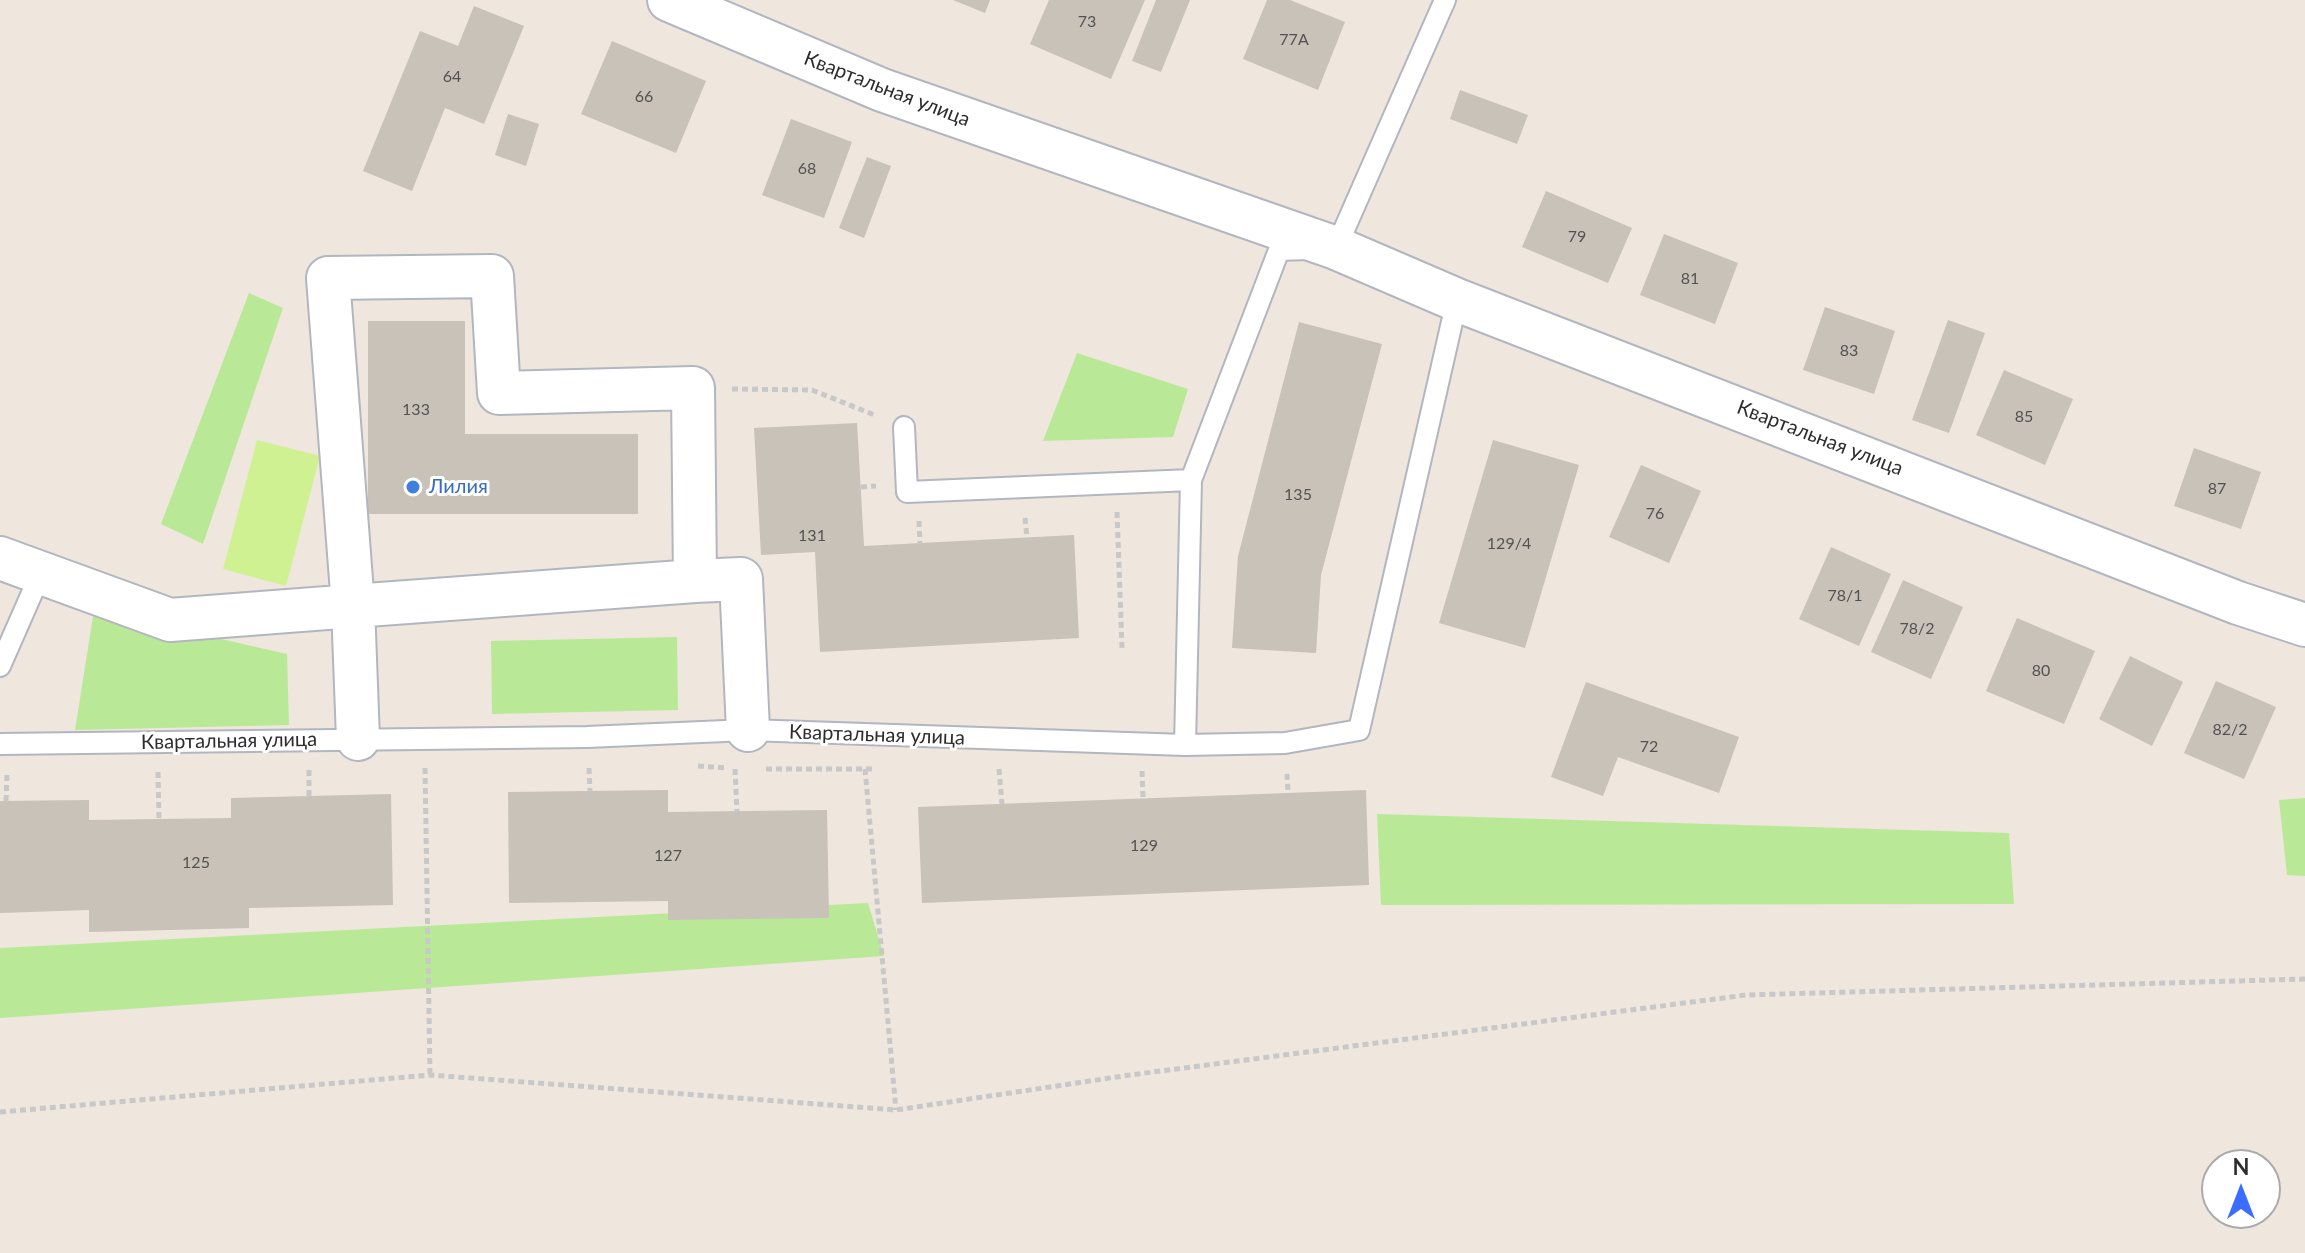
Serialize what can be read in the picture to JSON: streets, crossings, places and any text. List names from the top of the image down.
{
  "streets": {
    "street": ["Квартальная улица"]
  },
  "places": ["Лилия"],
  "house_numbers": [
    "73",
    "77А",
    "64",
    "66",
    "68",
    "79",
    "81",
    "83",
    "133",
    "85",
    "87",
    "135",
    "76",
    "131",
    "129/4",
    "78/1",
    "78/2",
    "80",
    "82/2",
    "72",
    "129",
    "127",
    "125"
  ],
  "north": "top"
}
